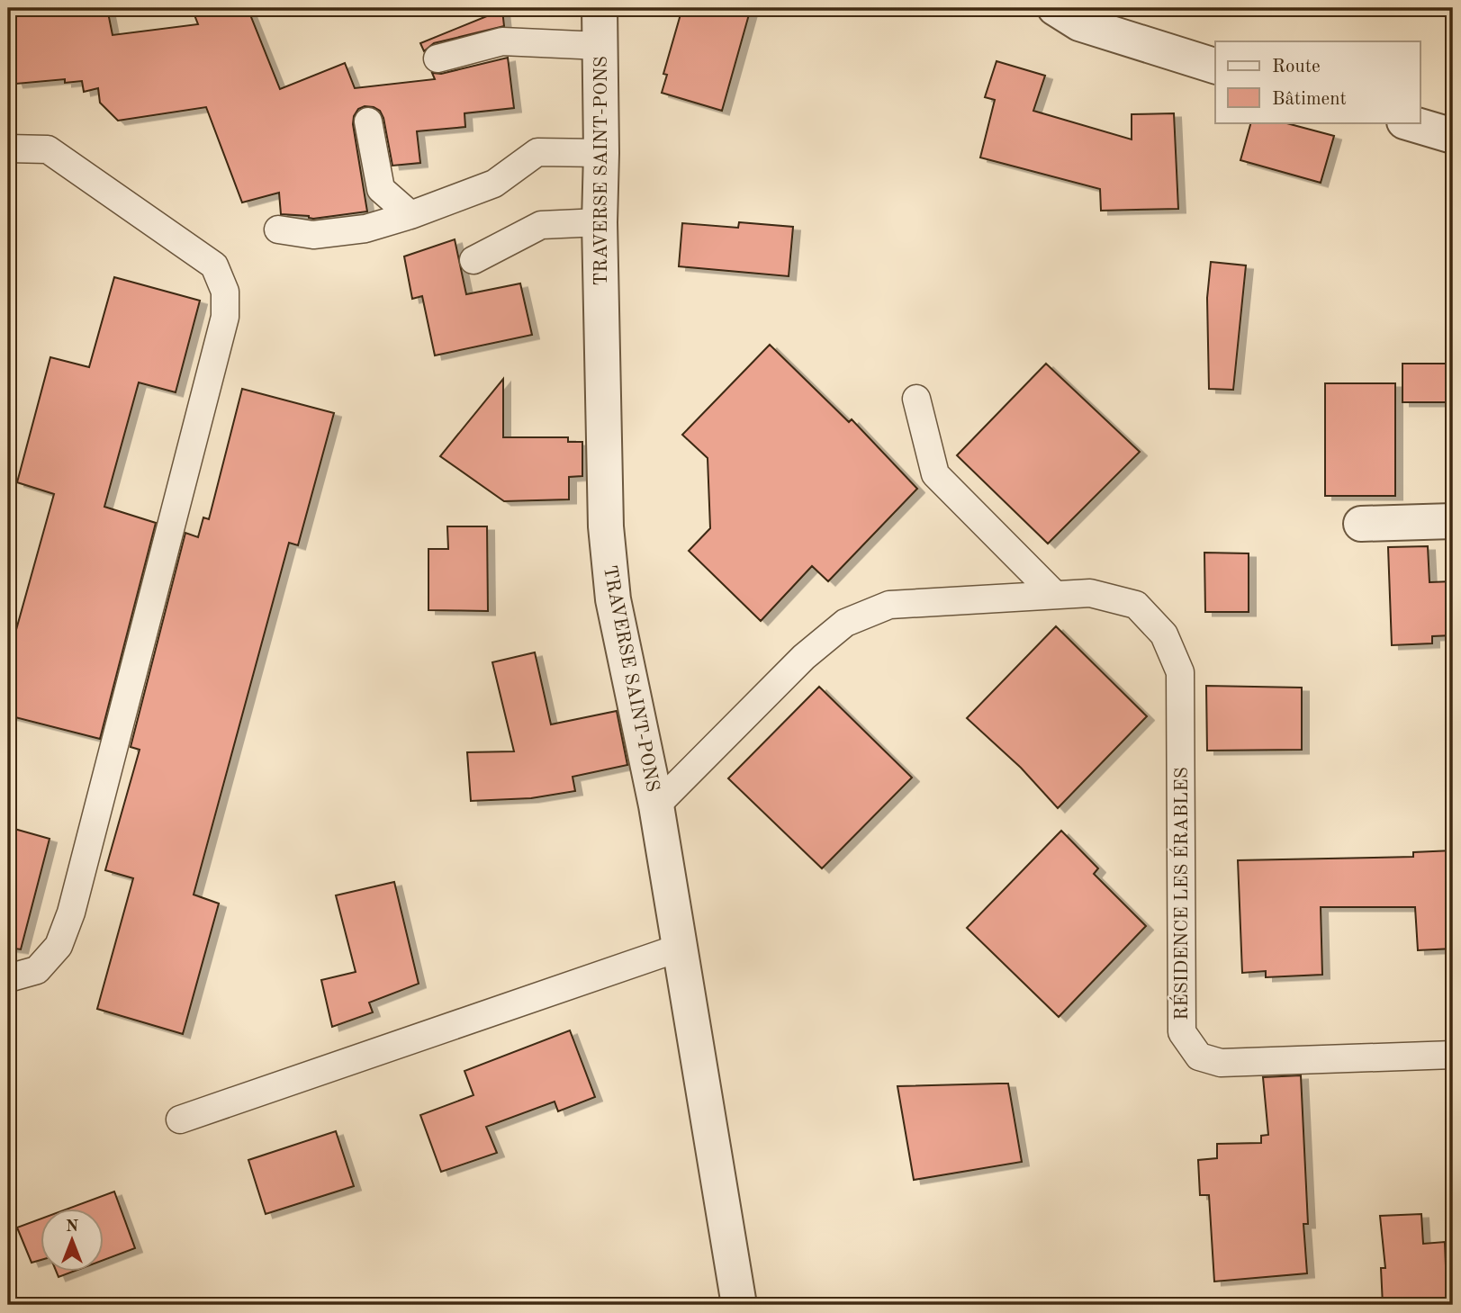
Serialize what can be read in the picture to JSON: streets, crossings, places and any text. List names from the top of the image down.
{
  "streets": {
    "street": ["TRAVERSE SAINT-PONS"],
    "lane": ["RÉSIDENCE LES ÉRABLES"]
  },
  "crossings": [
    ["TRAVERSE SAINT-PONS", "RÉSIDENCE LES ÉRABLES"]
  ],
  "legend": ["Route", "Bâtiment"],
  "north": "top"
}
